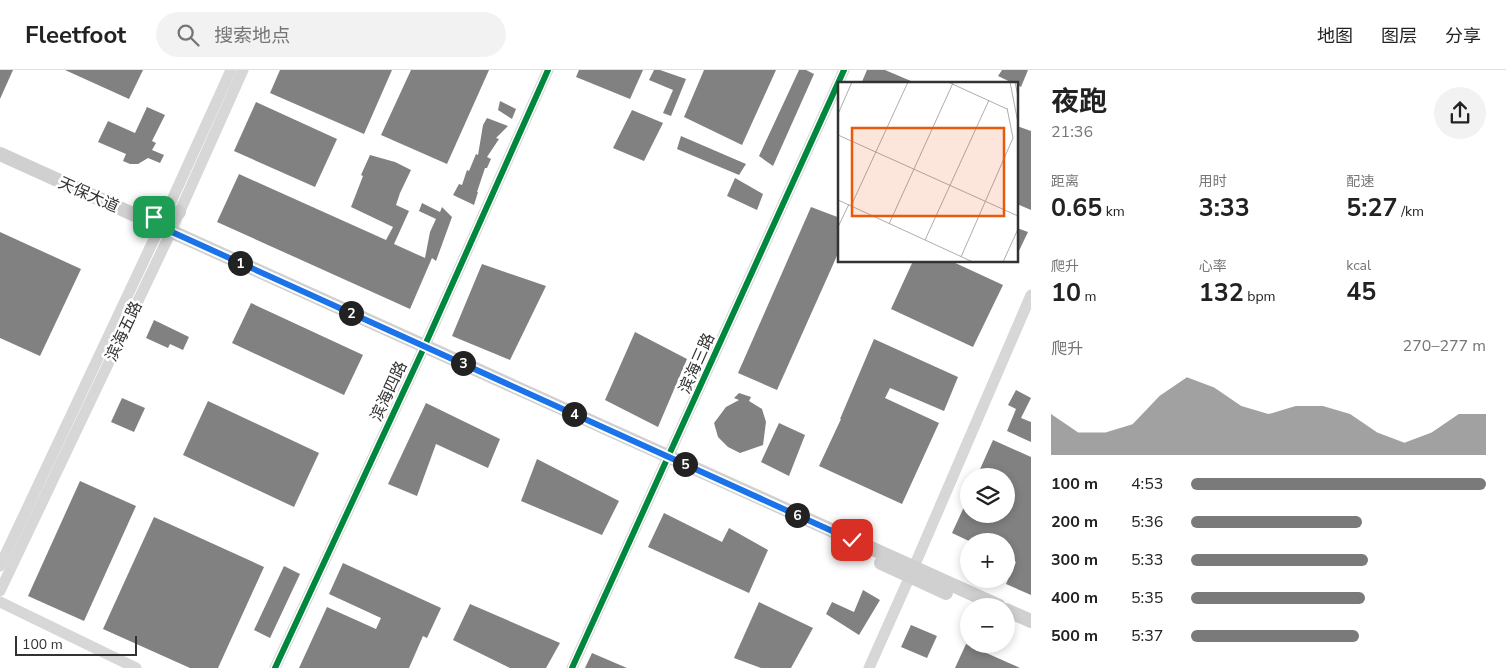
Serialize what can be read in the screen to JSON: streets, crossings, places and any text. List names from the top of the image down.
{
  "streets": {
    "main road": ["天保大道"],
    "street": ["滨海五路", "滨海三路", "滨海四路"]
  },
  "scale_bar": "100 m",
  "page": {
    "header": "Fleetfoot",
    "search": "搜索地点",
    "nav": ["地图", "图层", "分享"],
    "heading": ["夜跑", "21:36"],
    "stats": [
      ["距离", "0.65 km"],
      ["用时", "3:33"],
      ["配速", "5:27 /km"],
      ["爬升", "10 m"],
      ["心率", "132 bpm"],
      ["kcal", "45"]
    ],
    "pins": [
      "1",
      "2",
      "3",
      "4",
      "5",
      "6"
    ],
    "chart": ["爬升", "270–277 m"],
    "list": [
      {
        "name": "100 m",
        "note": "4:53"
      },
      {
        "name": "200 m",
        "note": "5:36"
      },
      {
        "name": "300 m",
        "note": "5:33"
      },
      {
        "name": "400 m",
        "note": "5:35"
      },
      {
        "name": "500 m",
        "note": "5:37"
      }
    ],
    "map_buttons": ["+", "−"],
    "scale": "100 m"
  }
}
